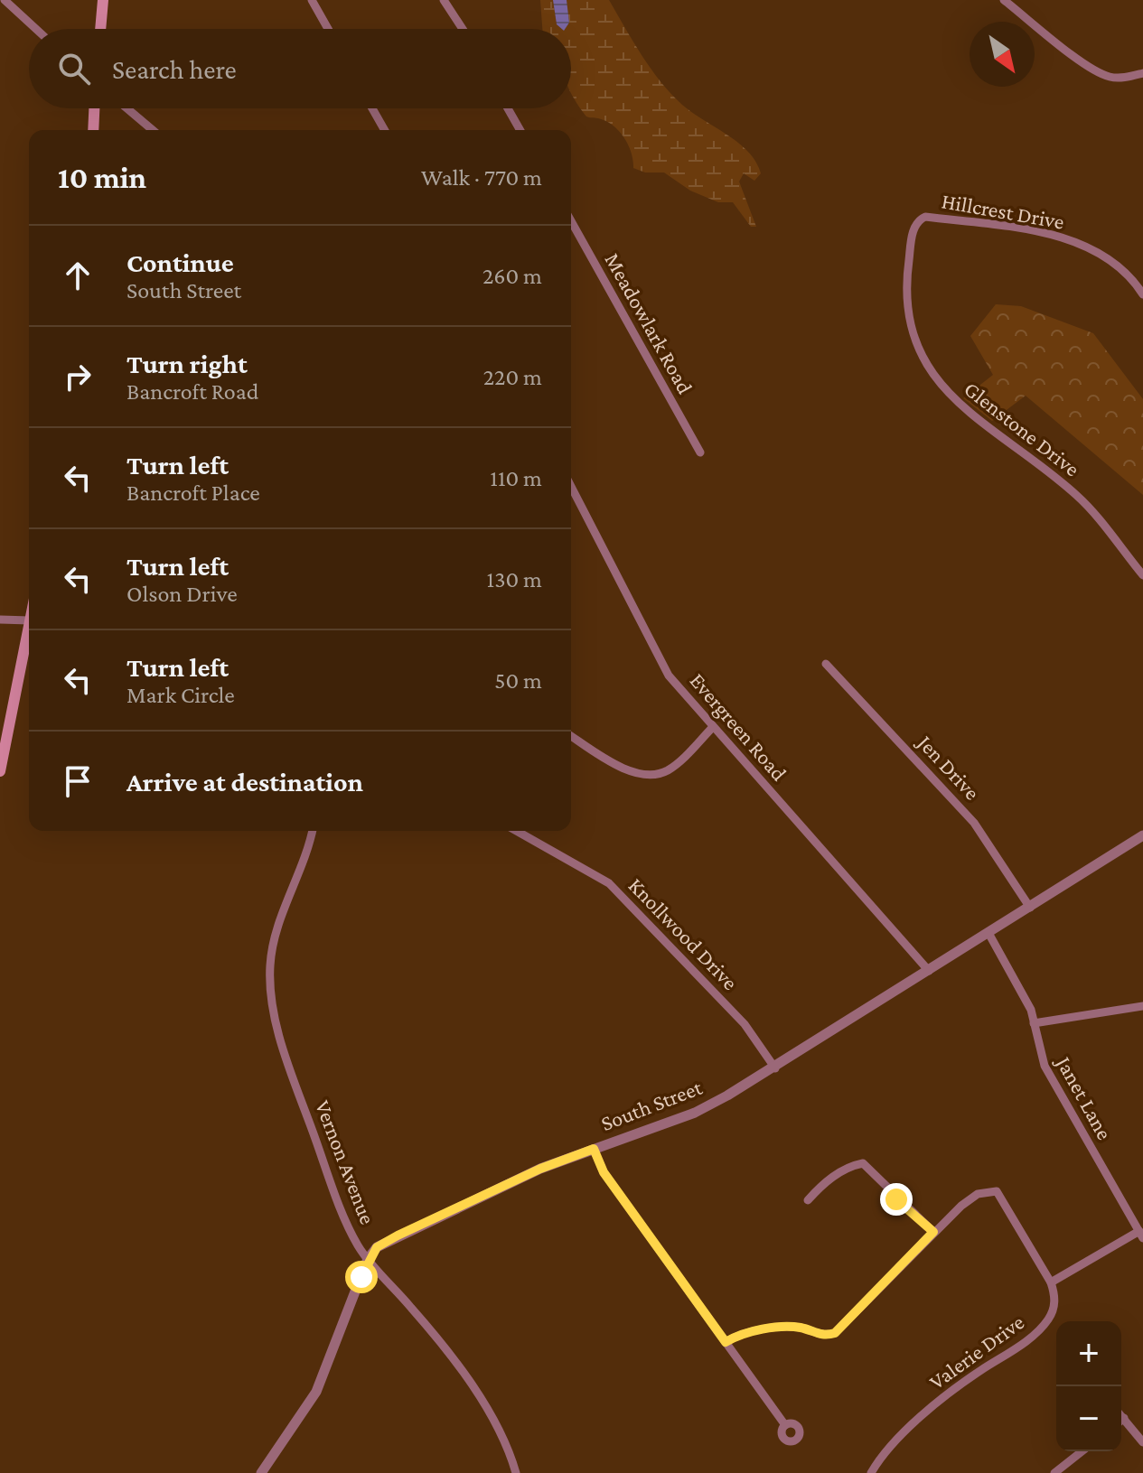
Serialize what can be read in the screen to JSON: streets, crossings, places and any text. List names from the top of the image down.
{
  "streets": {
    "street": [
      "Hillcrest Drive",
      "Meadowlark Road",
      "Glenstone Drive",
      "Evergreen Road",
      "Jen Drive",
      "Knollwood Drive",
      "Janet Lane",
      "South Street",
      "Vernon Avenue",
      "Valerie Drive"
    ]
  },
  "crossings": [
    ["Hillcrest Drive", "Glenstone Drive"],
    ["Evergreen Road", "South Street"],
    ["Jen Drive", "South Street"],
    ["Knollwood Drive", "South Street"],
    ["Janet Lane", "South Street"],
    ["South Street", "Vernon Avenue"]
  ],
  "north": "bottom right",
  "page": {
    "search": "Search here",
    "heading": ["10 min", "Walk · 770 m"],
    "list": [
      ["Continue", "South Street", "260 m"],
      ["Turn right", "Bancroft Road", "220 m"],
      ["Turn left", "Bancroft Place", "110 m"],
      ["Turn left", "Olson Drive", "130 m"],
      ["Turn left", "Mark Circle", "50 m"],
      "Arrive at destination"
    ],
    "map_buttons": ["+", "−"]
  }
}
